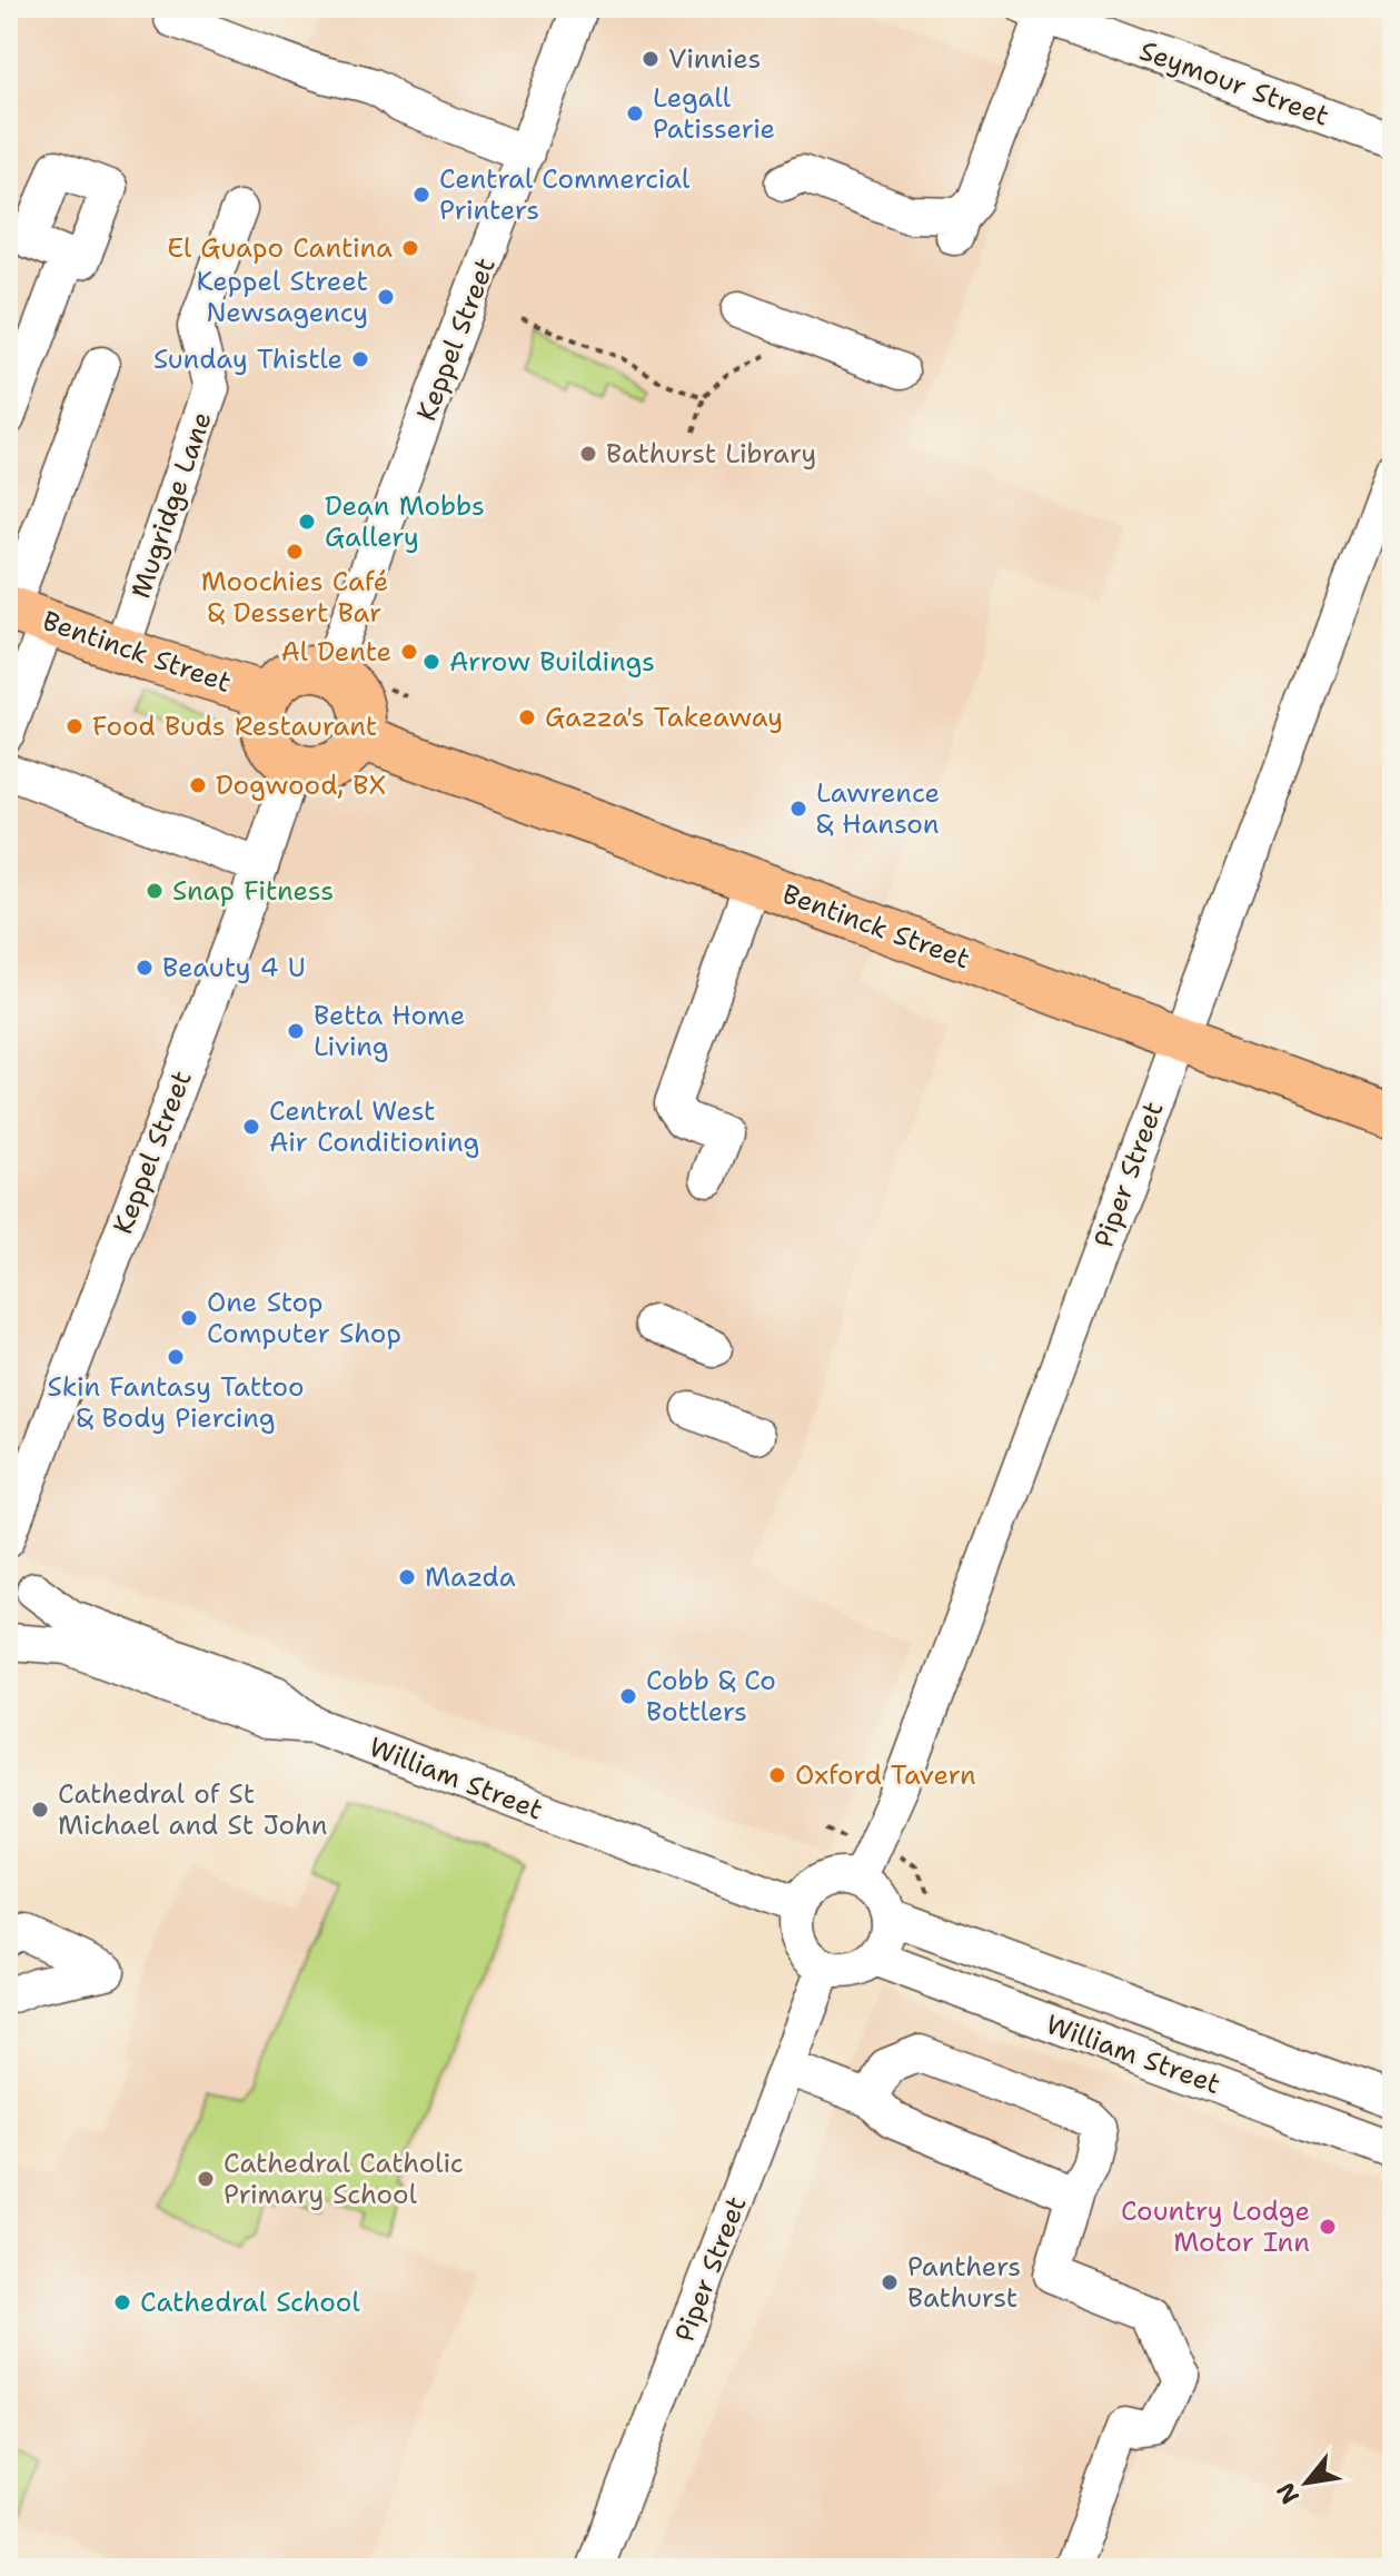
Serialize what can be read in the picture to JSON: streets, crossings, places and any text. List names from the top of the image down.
{
  "streets": {
    "main road": ["Bentinck Street"],
    "street": [
      "Seymour Street",
      "Keppel Street",
      "Mugridge Lane",
      "Piper Street",
      "William Street"
    ]
  },
  "crossings": [
    ["Keppel Street", "Bentinck Street"],
    ["Mugridge Lane", "Bentinck Street"],
    ["Bentinck Street", "Piper Street"],
    ["Piper Street", "William Street"]
  ],
  "places": [
    "Vinnies",
    "Legall Patisserie",
    "Central Commercial Printers",
    "El Guapo Cantina",
    "Keppel Street Newsagency",
    "Sunday Thistle",
    "Bathurst Library",
    "Dean Mobbs Gallery",
    "Moochies Café & Dessert Bar",
    "Al Dente",
    "Arrow Buildings",
    "Gazza's Takeaway",
    "Food Buds Restaurant",
    "Dogwood, BX",
    "Lawrence & Hanson",
    "Snap Fitness",
    "Beauty 4 U",
    "Betta Home Living",
    "Central West Air Conditioning",
    "One Stop Computer Shop",
    "Skin Fantasy Tattoo & Body Piercing",
    "Mazda",
    "Cobb & Co Bottlers",
    "Oxford Tavern",
    "Cathedral of St Michael and St John",
    "Cathedral Catholic Primary School",
    "Country Lodge Motor Inn",
    "Panthers Bathurst",
    "Cathedral School"
  ],
  "north": "bottom left"
}
